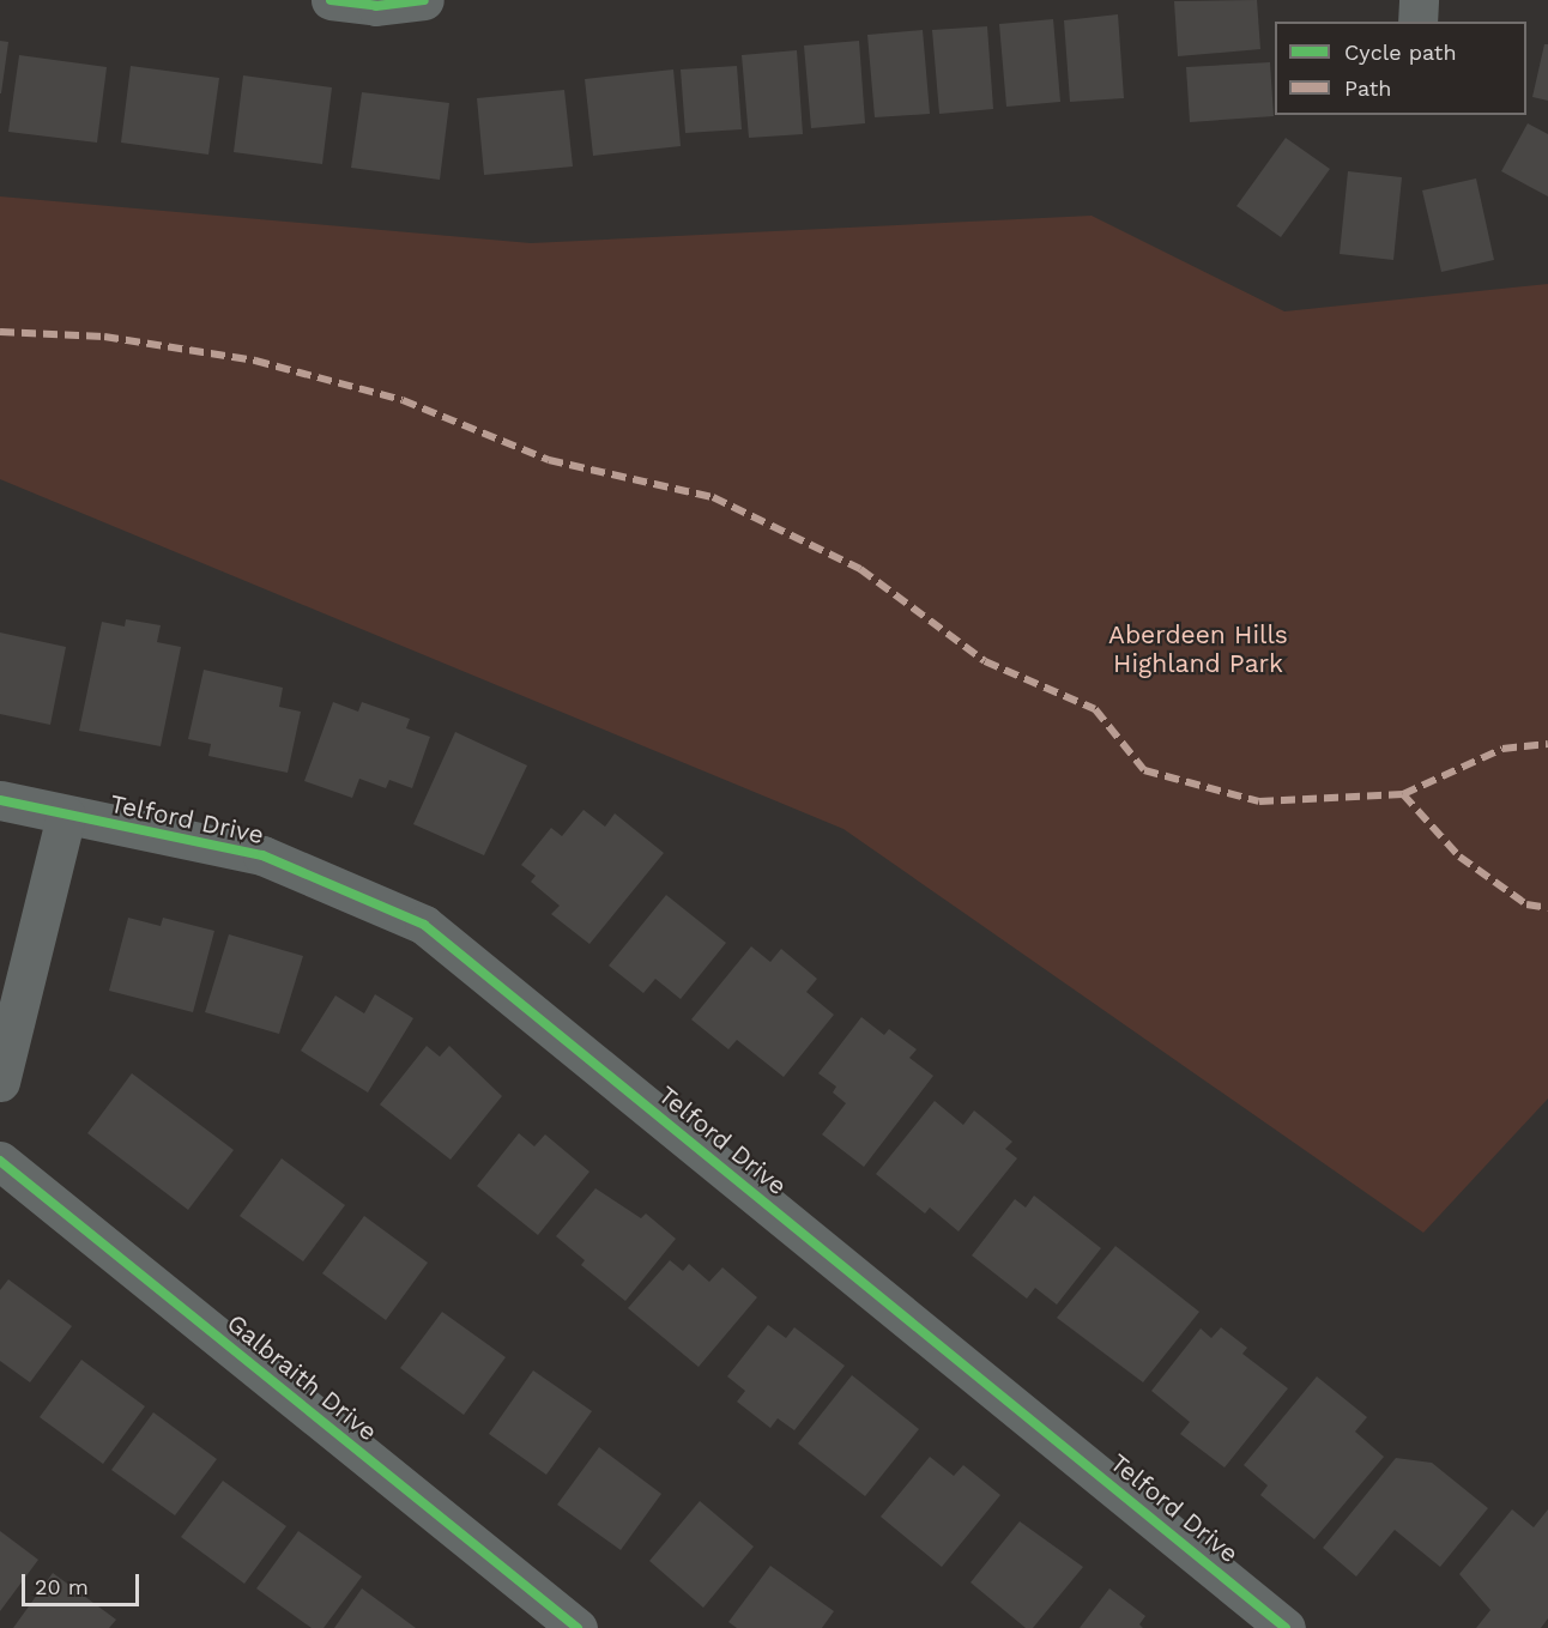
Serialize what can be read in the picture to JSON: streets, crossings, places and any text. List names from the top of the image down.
{
  "streets": {
    "street": ["Telford Drive", "Galbraith Drive"]
  },
  "parks": ["Aberdeen Hills Highland Park"],
  "legend": ["Cycle path", "Path"],
  "scale_bar": "20 m"
}
